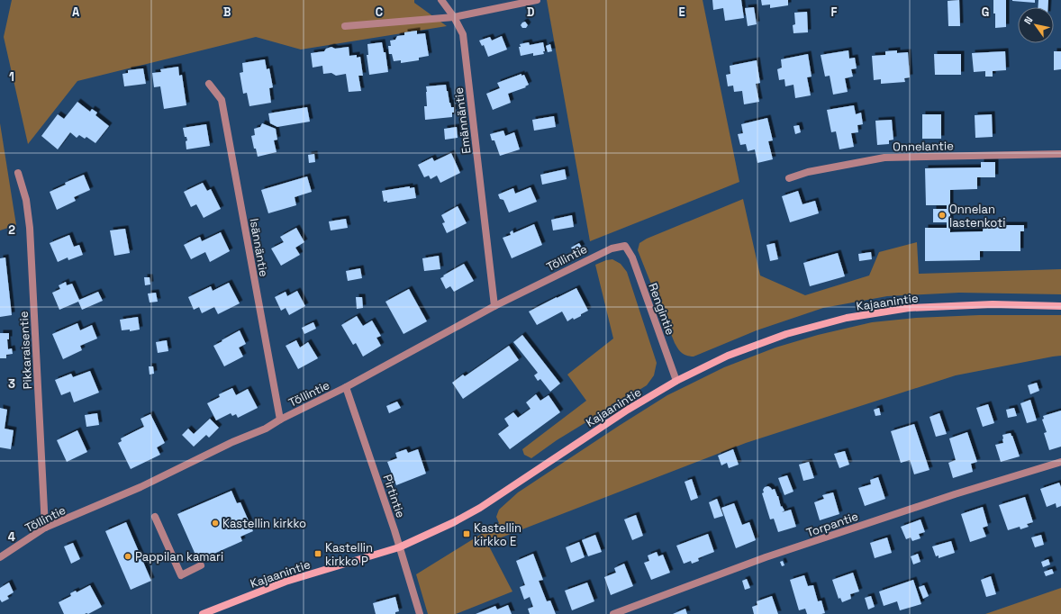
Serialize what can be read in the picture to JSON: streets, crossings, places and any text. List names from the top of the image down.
{
  "streets": {
    "main road": ["Kajaanintie"],
    "street": [
      "Emännäntie",
      "Onnelantie",
      "Isännäntie",
      "Töllintie",
      "Rengintie",
      "Pikkaraisentie",
      "Pirtintie",
      "Torpantie"
    ]
  },
  "crossings": [
    ["Emännäntie", "Töllintie"],
    ["Isännäntie", "Töllintie"],
    ["Töllintie", "Rengintie"],
    ["Töllintie", "Pikkaraisentie"],
    ["Töllintie", "Pirtintie"],
    ["Kajaanintie", "Rengintie"],
    ["Kajaanintie", "Pirtintie"]
  ],
  "places": {
    "other": ["Onnelan lastenkoti", "Kastellin kirkko", "Pappilan kamari"],
    "transit": ["Kastellin kirkko E", "Kastellin kirkko P"]
  },
  "north": "top left",
  "grid": {
    "columns": [
      "A",
      "B",
      "C",
      "D",
      "E",
      "F",
      "G"
    ],
    "rows": [
      "1",
      "2",
      "3",
      "4"
    ]
  }
}
